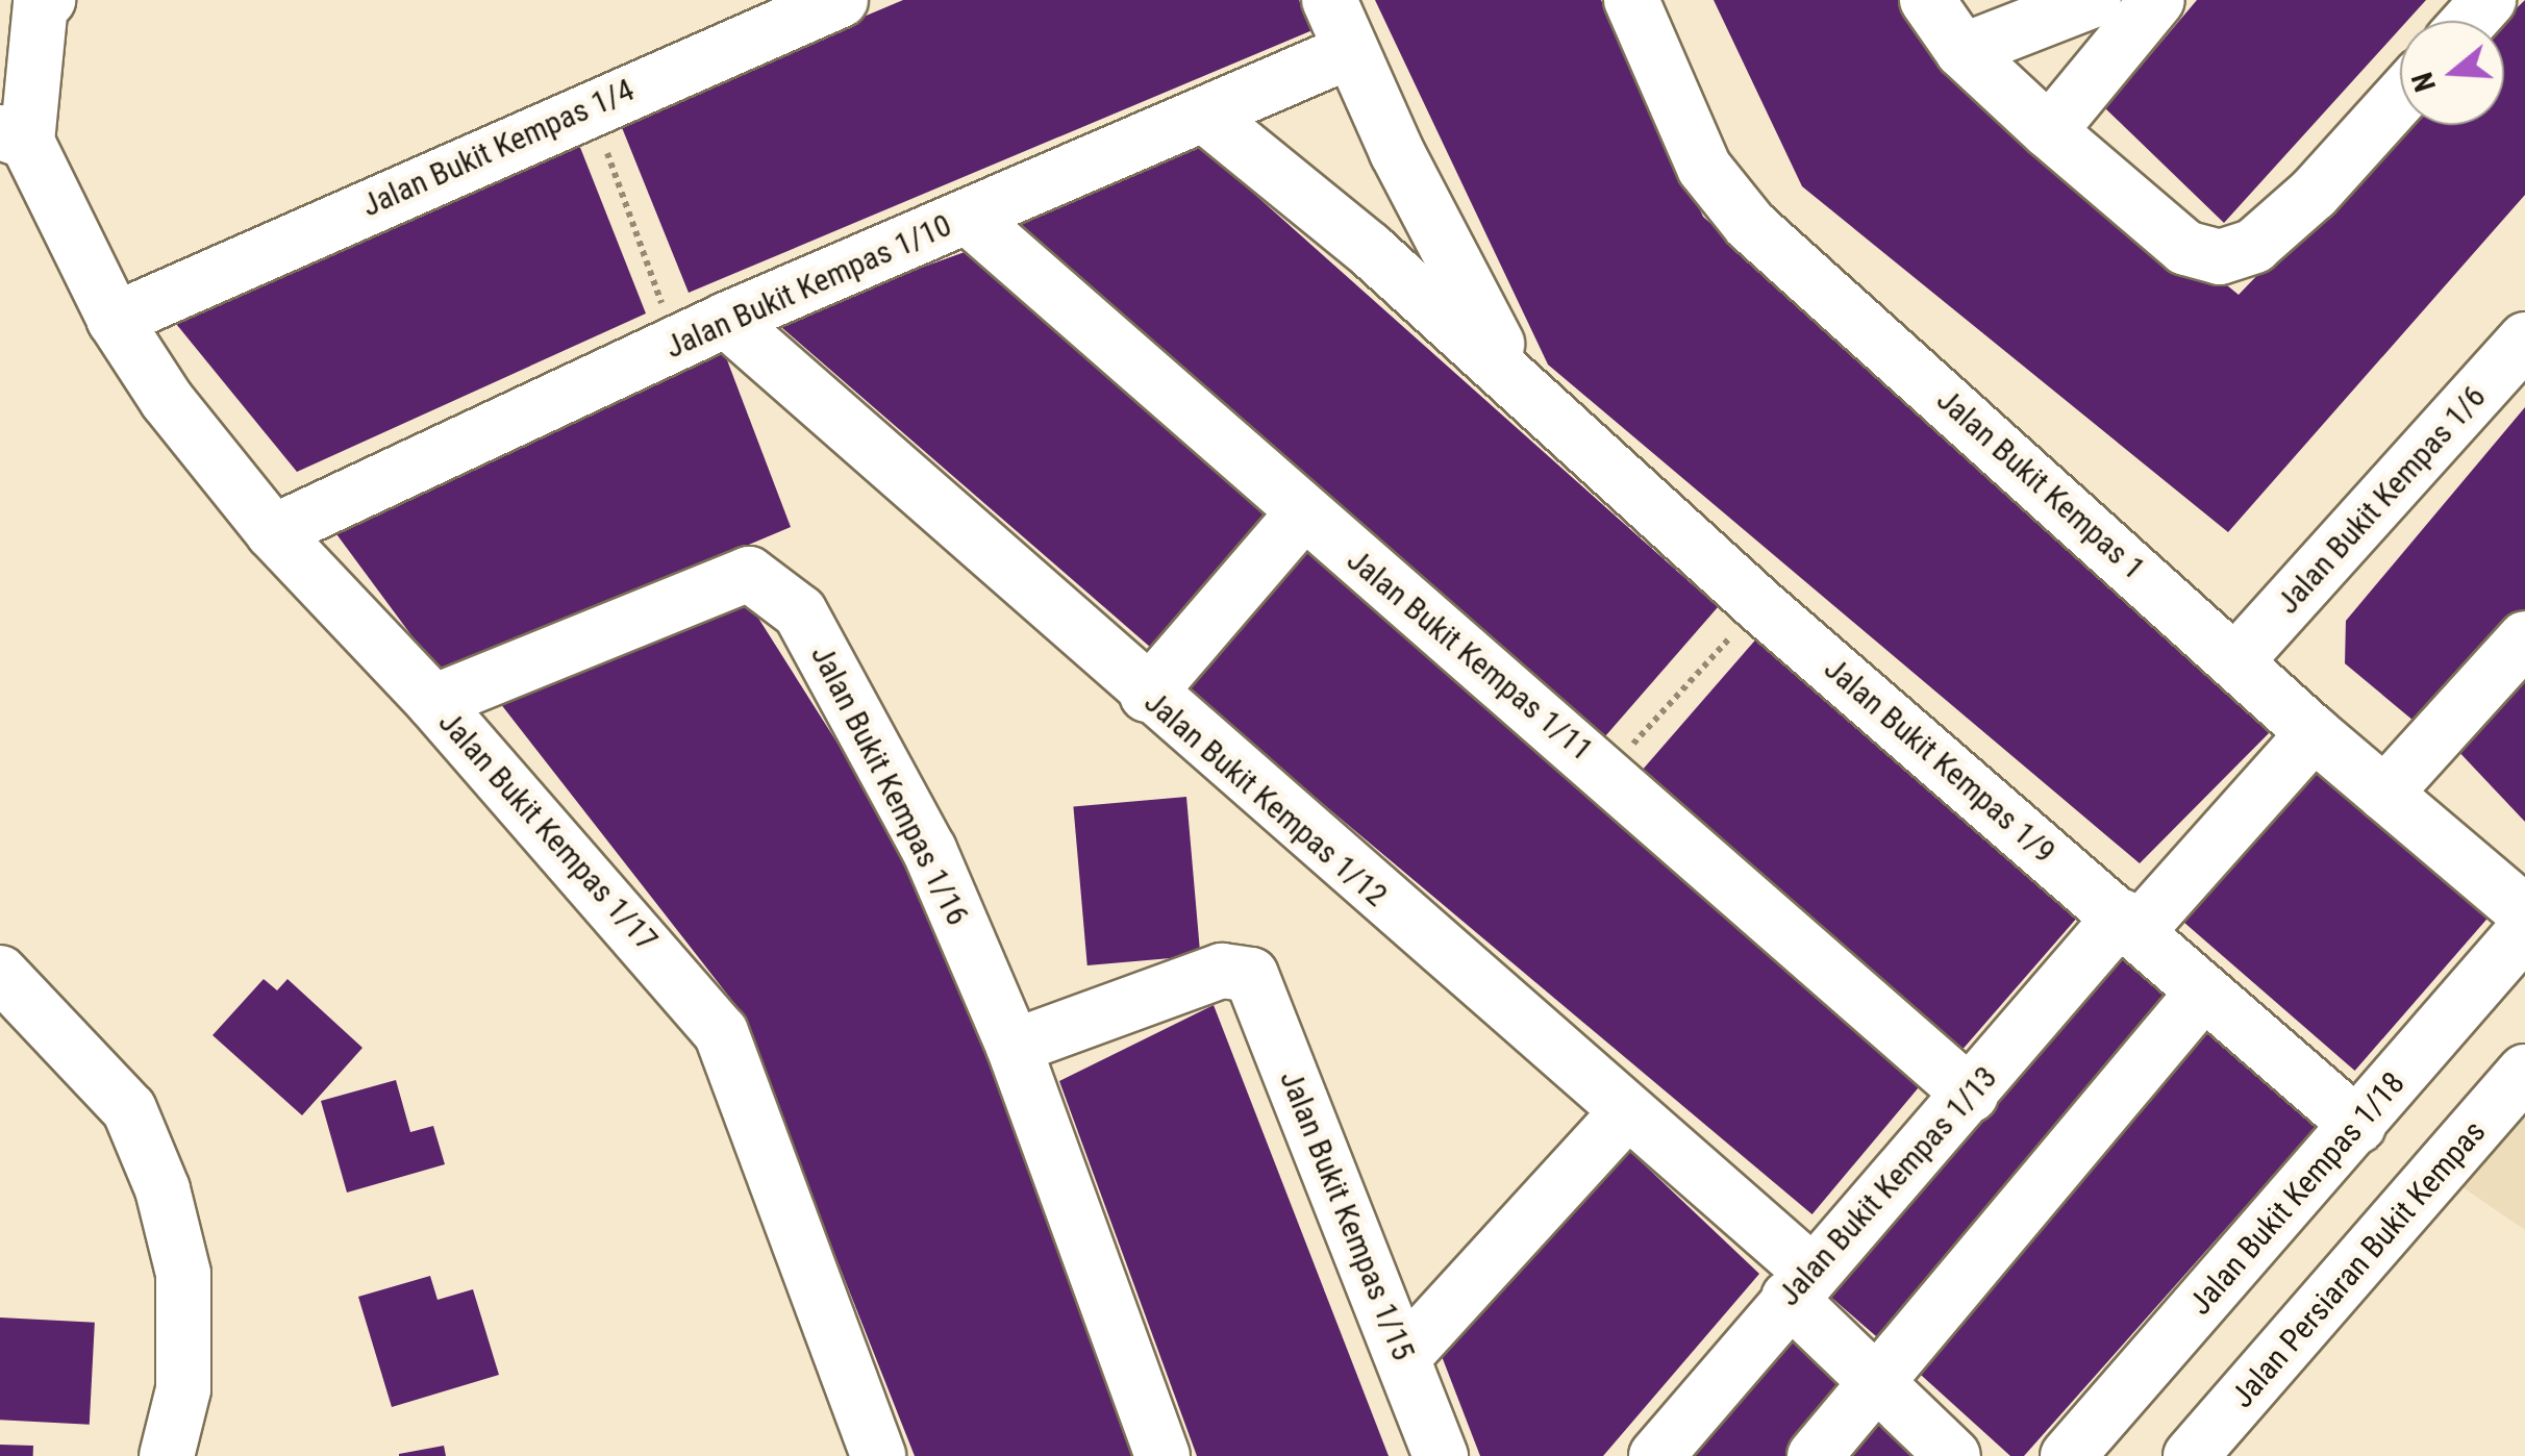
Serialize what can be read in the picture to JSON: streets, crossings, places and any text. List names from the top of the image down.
{
  "streets": {
    "street": [
      "Jalan Bukit Kempas 1/4",
      "Jalan Bukit Kempas 1/10",
      "Jalan Bukit Kempas 1",
      "Jalan Bukit Kempas 1/6",
      "Jalan Bukit Kempas 1/11",
      "Jalan Bukit Kempas 1/9",
      "Jalan Bukit Kempas 1/16",
      "Jalan Bukit Kempas 1/12",
      "Jalan Bukit Kempas 1/17",
      "Jalan Bukit Kempas 1/13",
      "Jalan Bukit Kempas 1/18",
      "Jalan Bukit Kempas 1/15",
      "Jalan Persiaran Bukit Kempas"
    ]
  },
  "crossings": [
    ["Jalan Bukit Kempas 1/4", "Jalan Bukit Kempas 1/17"],
    ["Jalan Bukit Kempas 1/10", "Jalan Bukit Kempas 1/11"],
    ["Jalan Bukit Kempas 1/10", "Jalan Bukit Kempas 1/9"],
    ["Jalan Bukit Kempas 1/10", "Jalan Bukit Kempas 1/12"],
    ["Jalan Bukit Kempas 1/10", "Jalan Bukit Kempas 1/17"],
    ["Jalan Bukit Kempas 1", "Jalan Bukit Kempas 1/6"],
    ["Jalan Bukit Kempas 1", "Jalan Bukit Kempas 1/13"],
    ["Jalan Bukit Kempas 1/11", "Jalan Bukit Kempas 1/13"],
    ["Jalan Bukit Kempas 1/9", "Jalan Bukit Kempas 1/13"],
    ["Jalan Bukit Kempas 1/9", "Jalan Bukit Kempas 1/18"],
    ["Jalan Bukit Kempas 1/16", "Jalan Bukit Kempas 1/17"],
    ["Jalan Bukit Kempas 1/16", "Jalan Bukit Kempas 1/15"],
    ["Jalan Bukit Kempas 1/12", "Jalan Bukit Kempas 1/13"]
  ],
  "north": "left"
}
